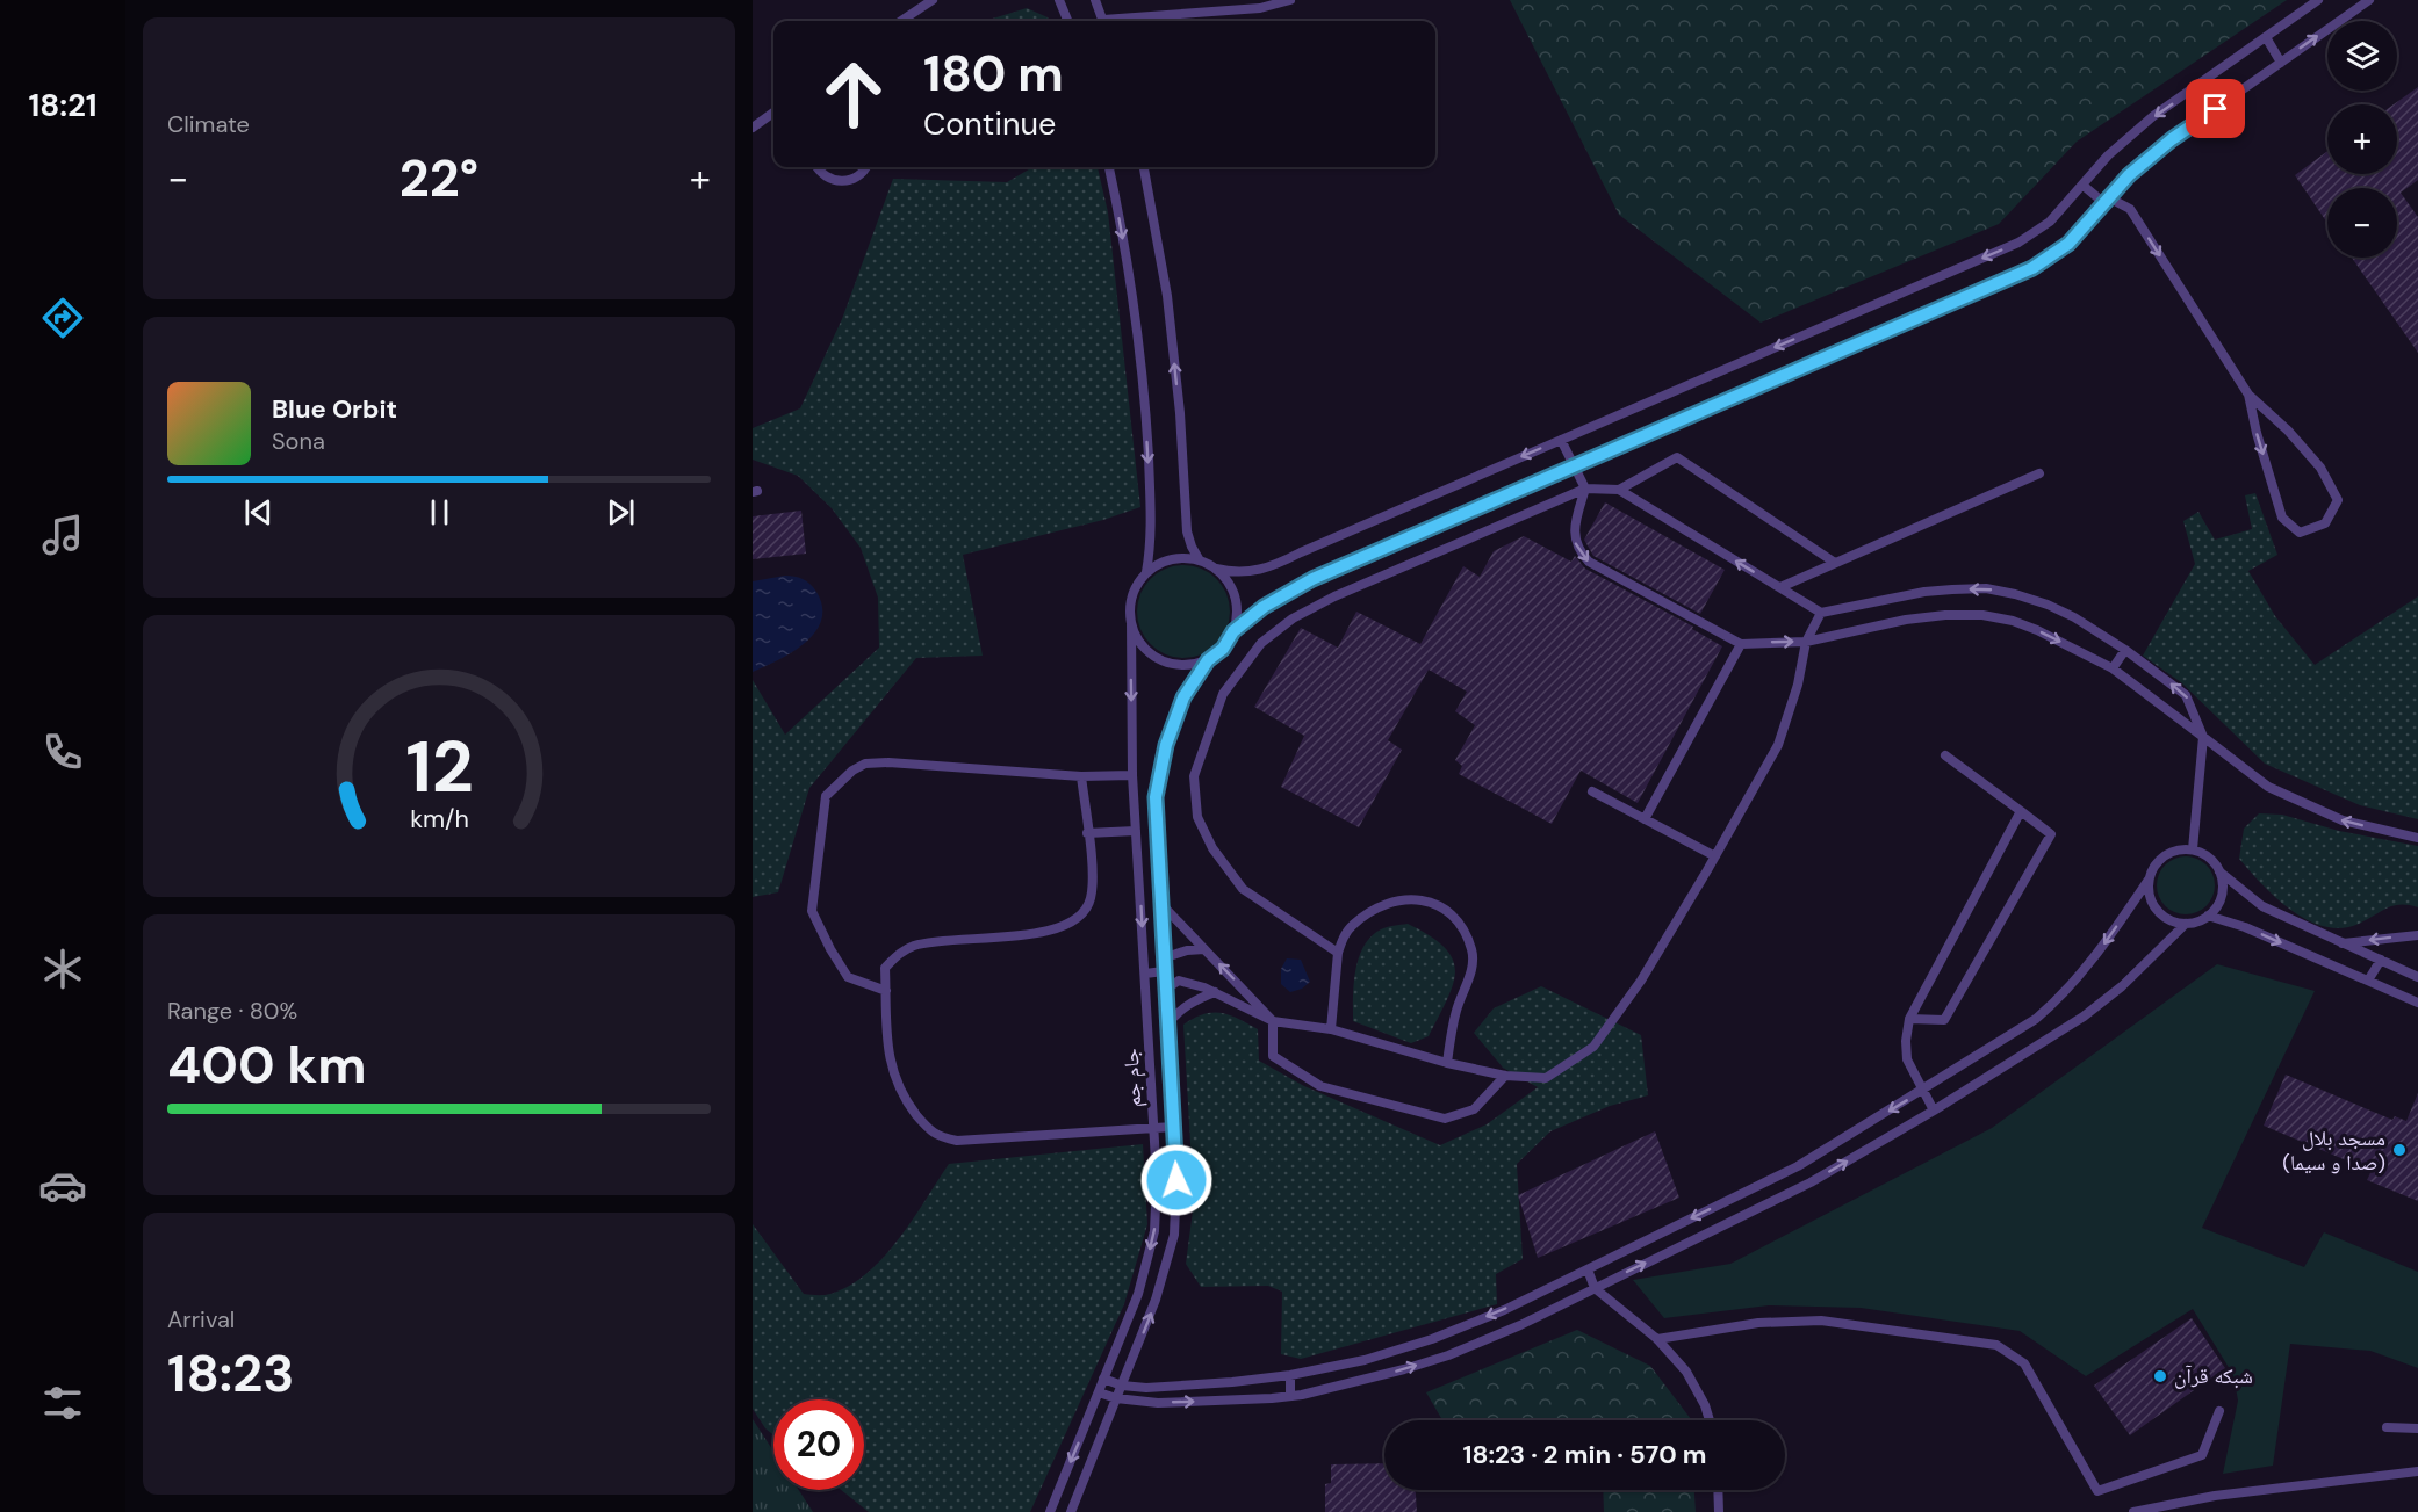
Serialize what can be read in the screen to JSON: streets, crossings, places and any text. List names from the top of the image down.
{
  "streets": {
    "lane": ["جام جم"]
  },
  "places": ["مسجد بلال (صدا و سیما)", "شبکه قرآن"],
  "page": {
    "tabs": "18:21",
    "tile": [
      "Climate",
      ["Range · 80%", "400 km"],
      ["Arrival", "18:23"]
    ],
    "map_buttons": ["+", "−"],
    "turn": ["180 m", "Continue"],
    "heat": ["−", "22°", "+"],
    "song": ["Blue Orbit", "Sona"],
    "limit": "20",
    "trip": "18:23 · 2 min · 570 m",
    "gauge": ["12", "km/h"]
  }
}
